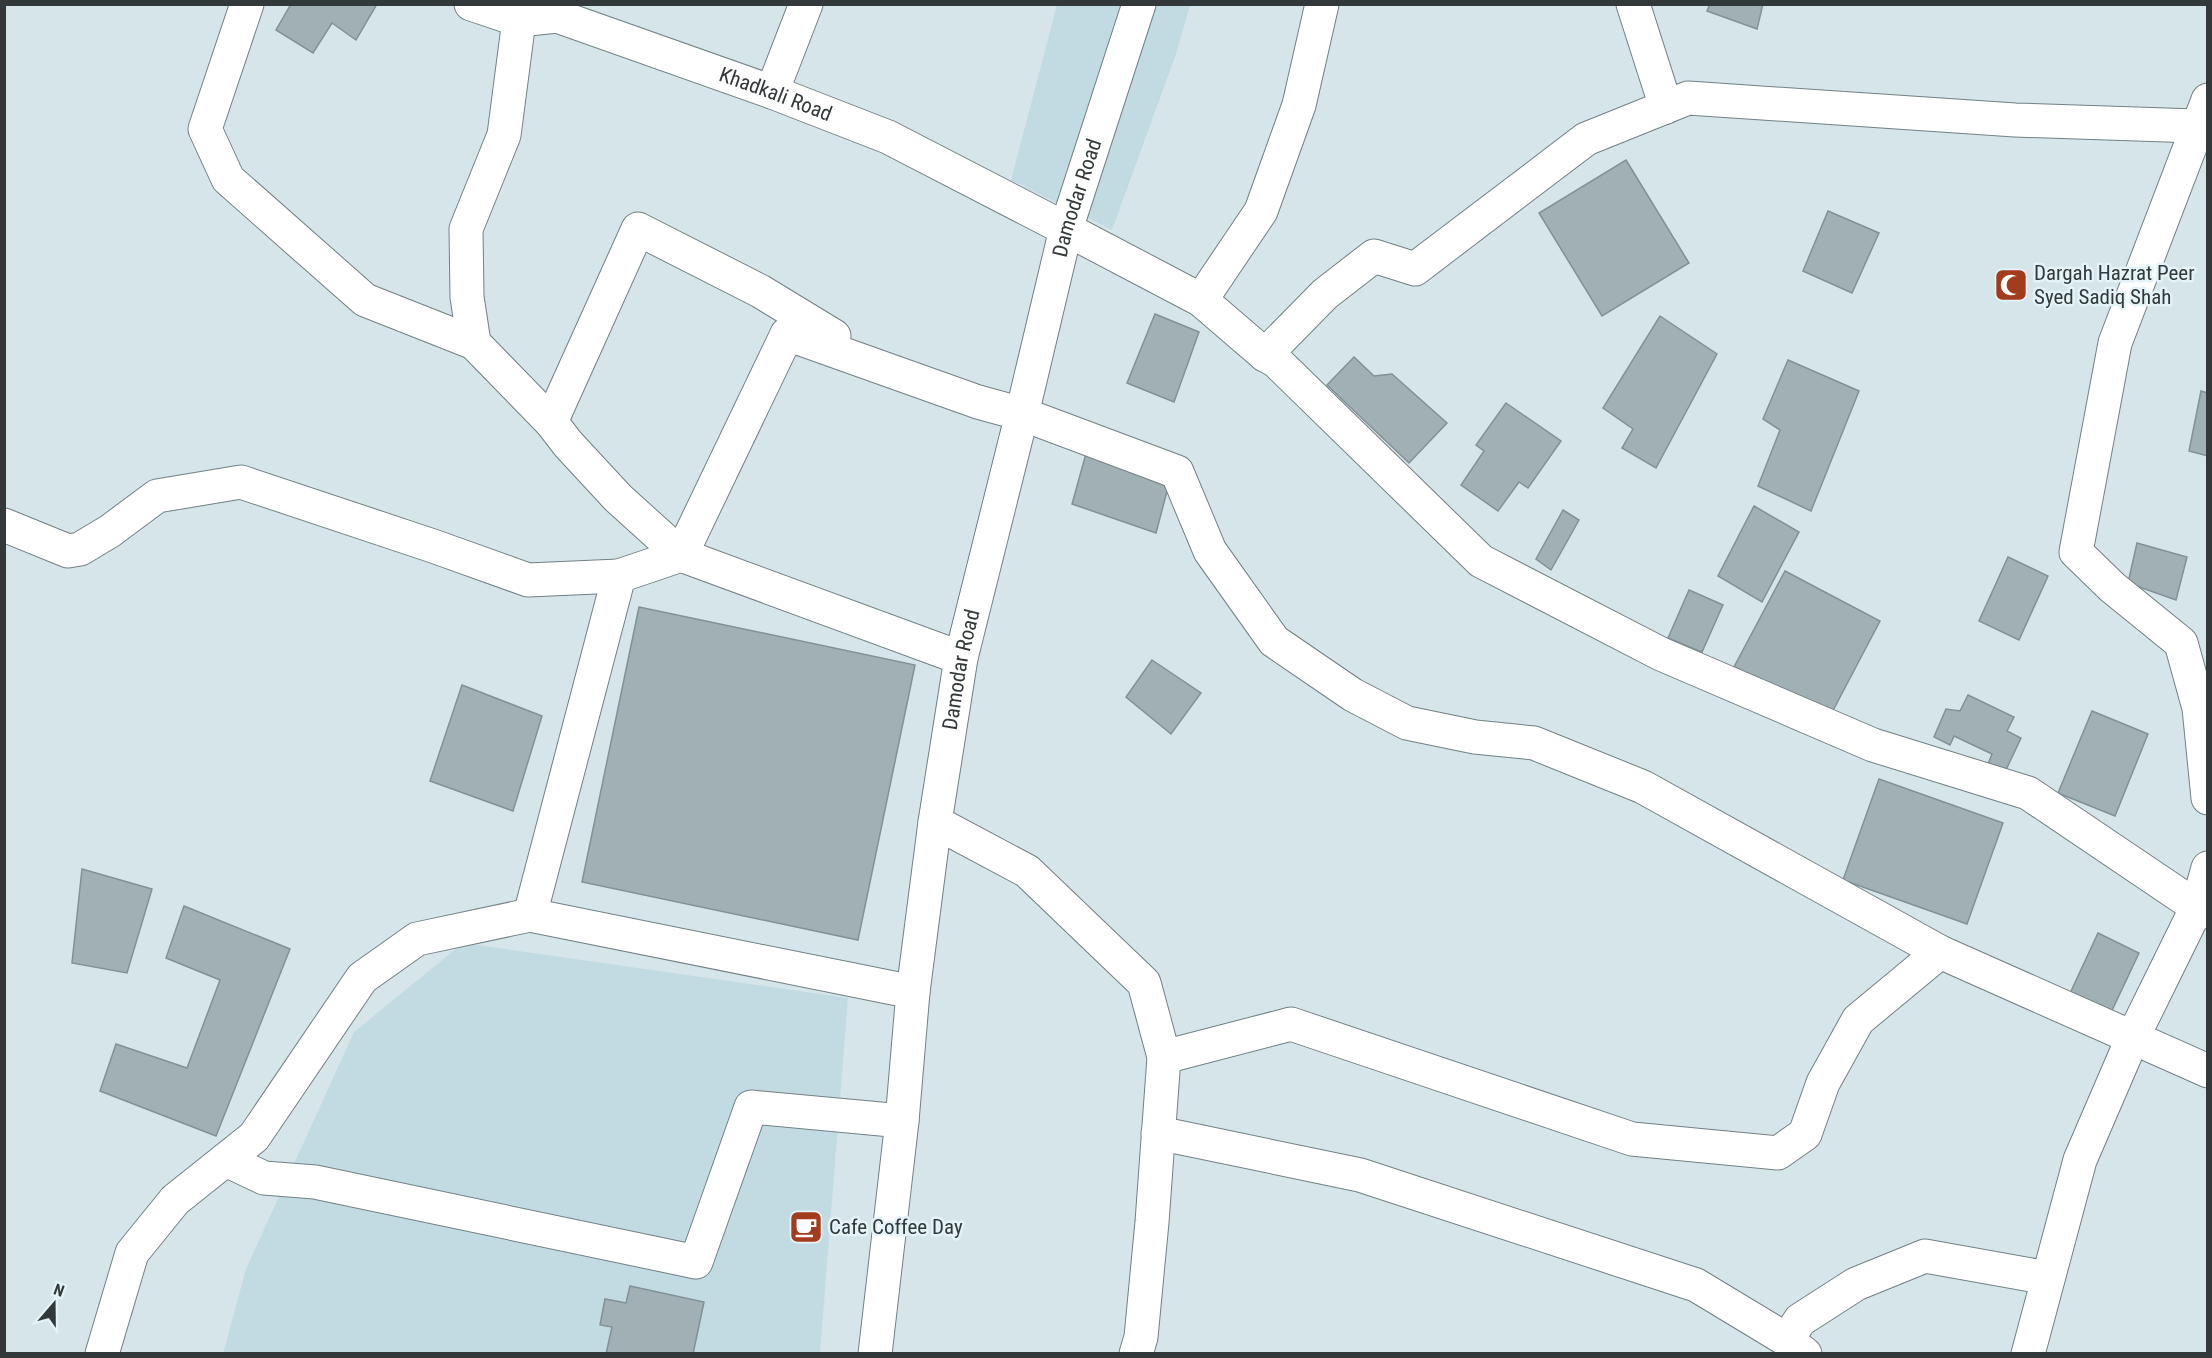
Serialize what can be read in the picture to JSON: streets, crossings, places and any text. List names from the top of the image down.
{
  "streets": {
    "street": ["Khadkali Road", "Damodar Road"]
  },
  "crossings": [
    ["Khadkali Road", "Damodar Road"]
  ],
  "places": {
    "mosque": ["Dargah Hazrat Peer Syed Sadiq Shah"],
    "cafe": ["Cafe Coffee Day"]
  },
  "north": "top"
}
